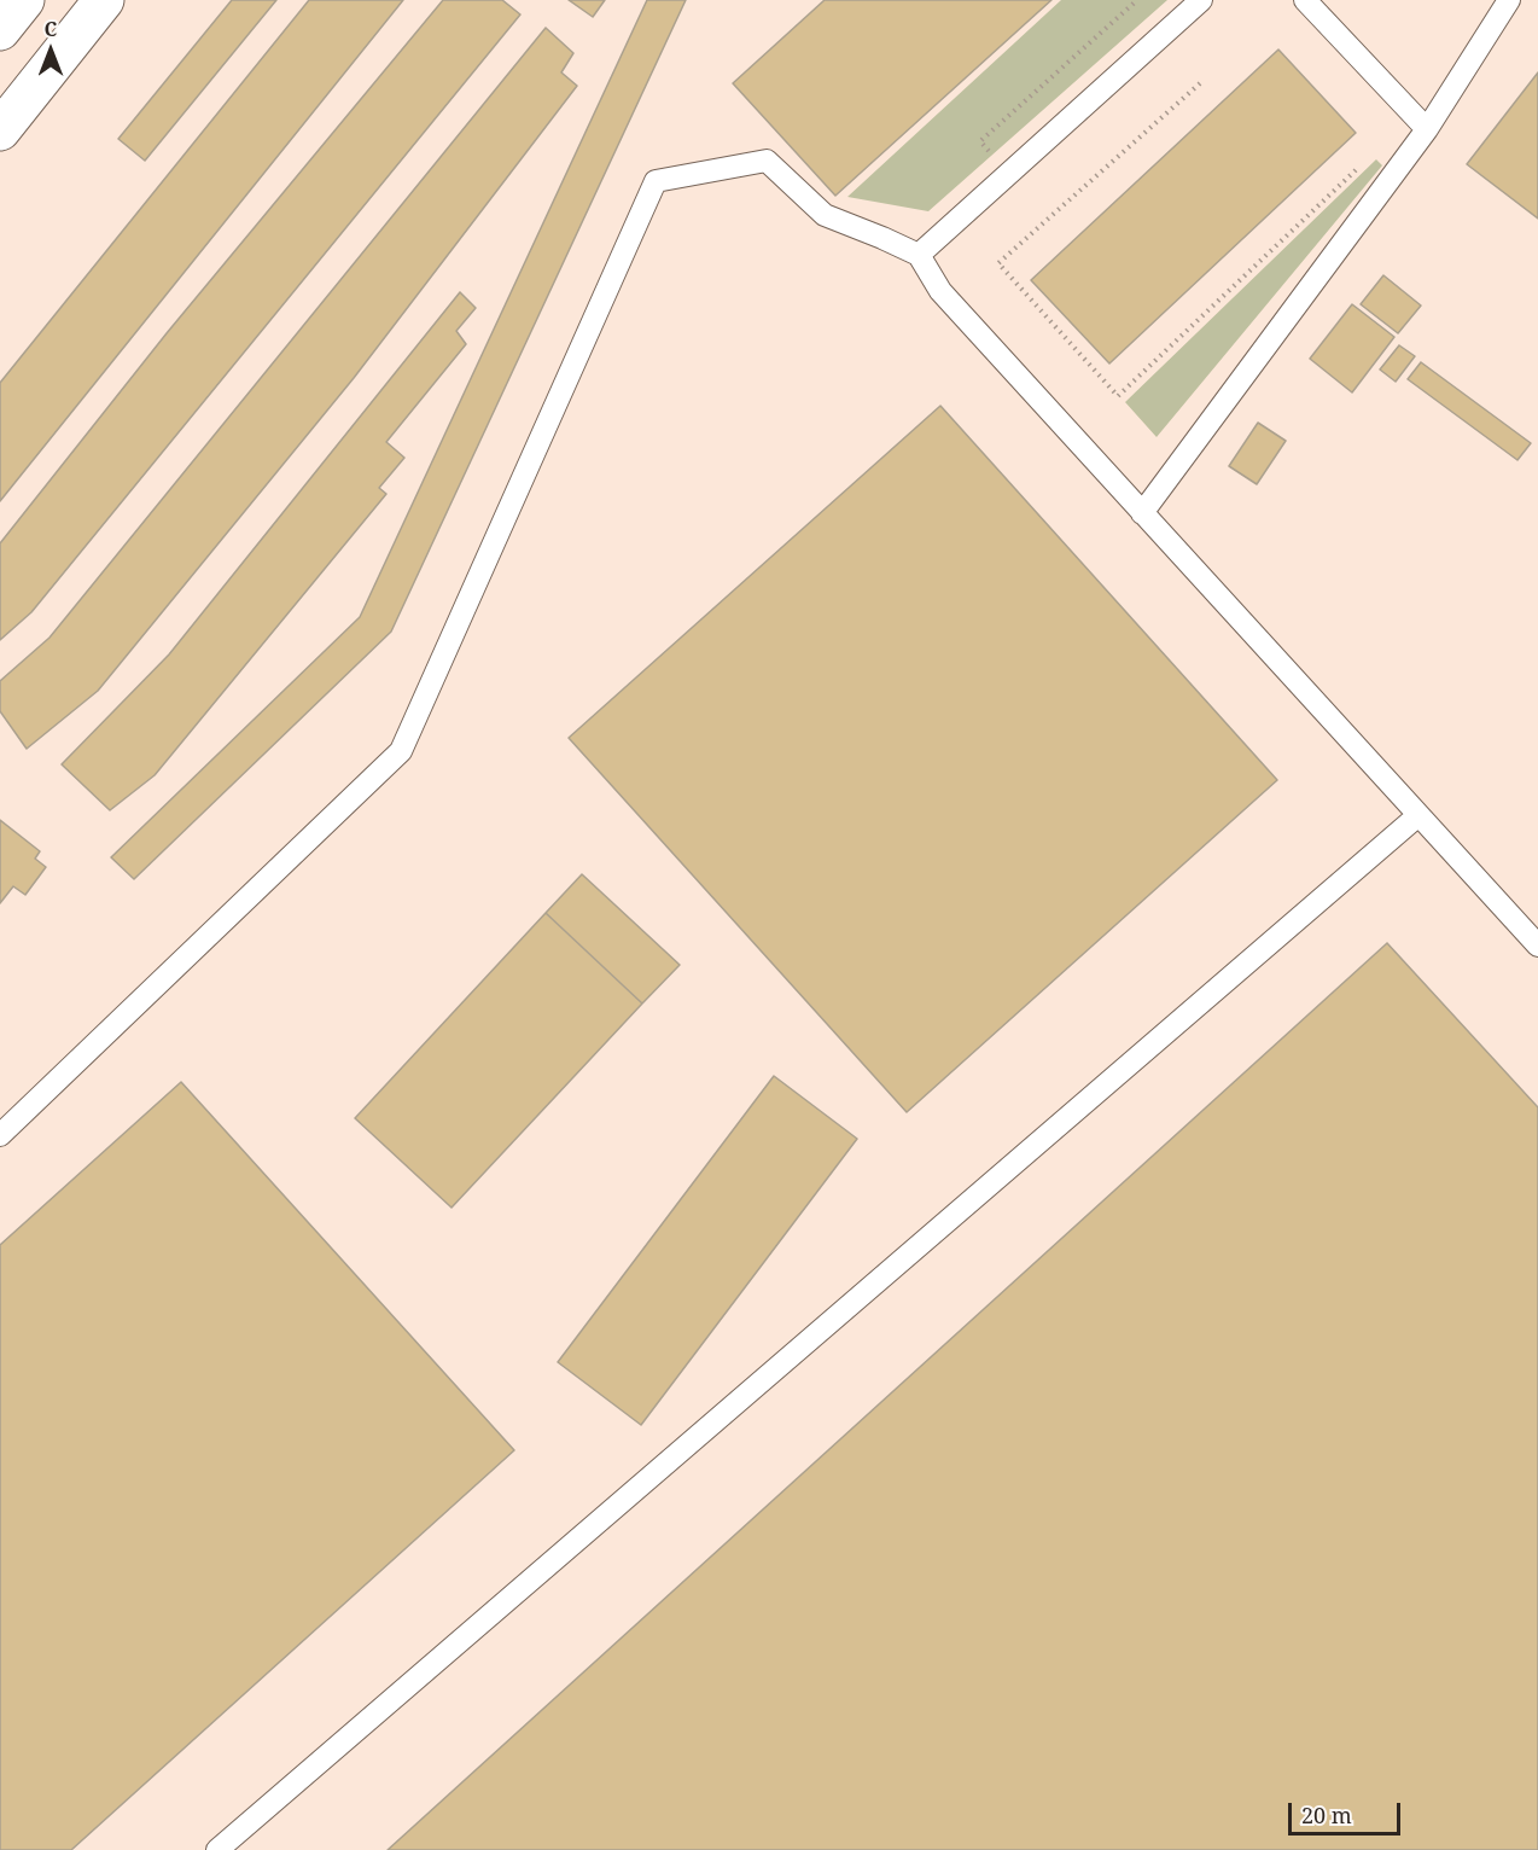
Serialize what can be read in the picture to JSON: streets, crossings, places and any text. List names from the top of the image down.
{
  "scale_bar": "20 m",
  "north": "top"
}
